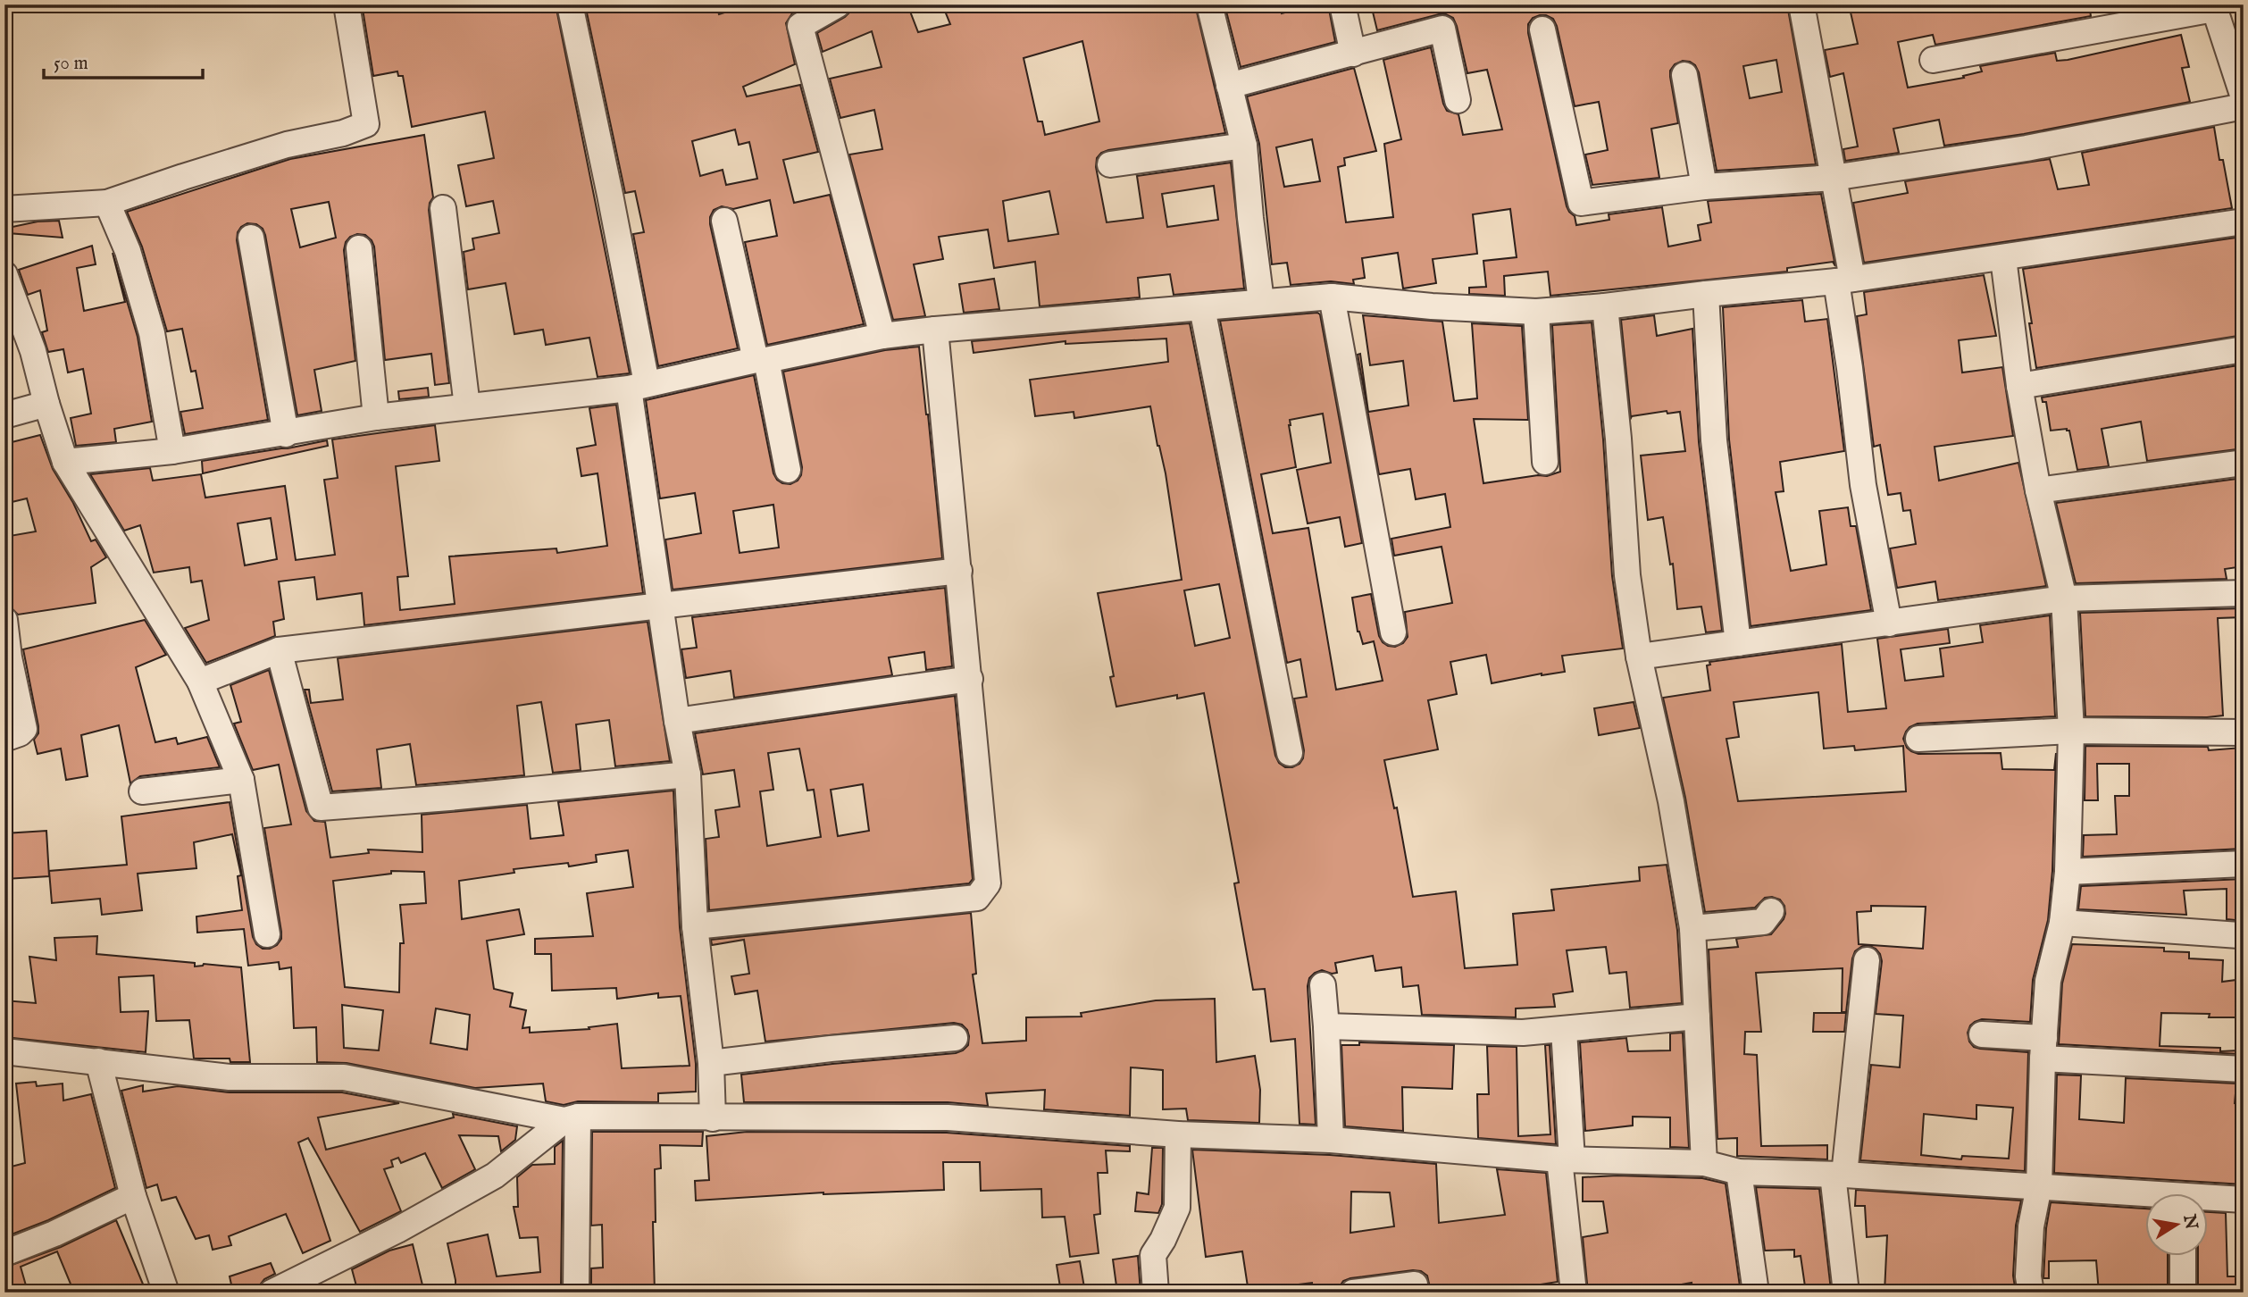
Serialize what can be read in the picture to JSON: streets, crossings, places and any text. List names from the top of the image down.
{
  "scale_bar": "50 m",
  "north": "right"
}
